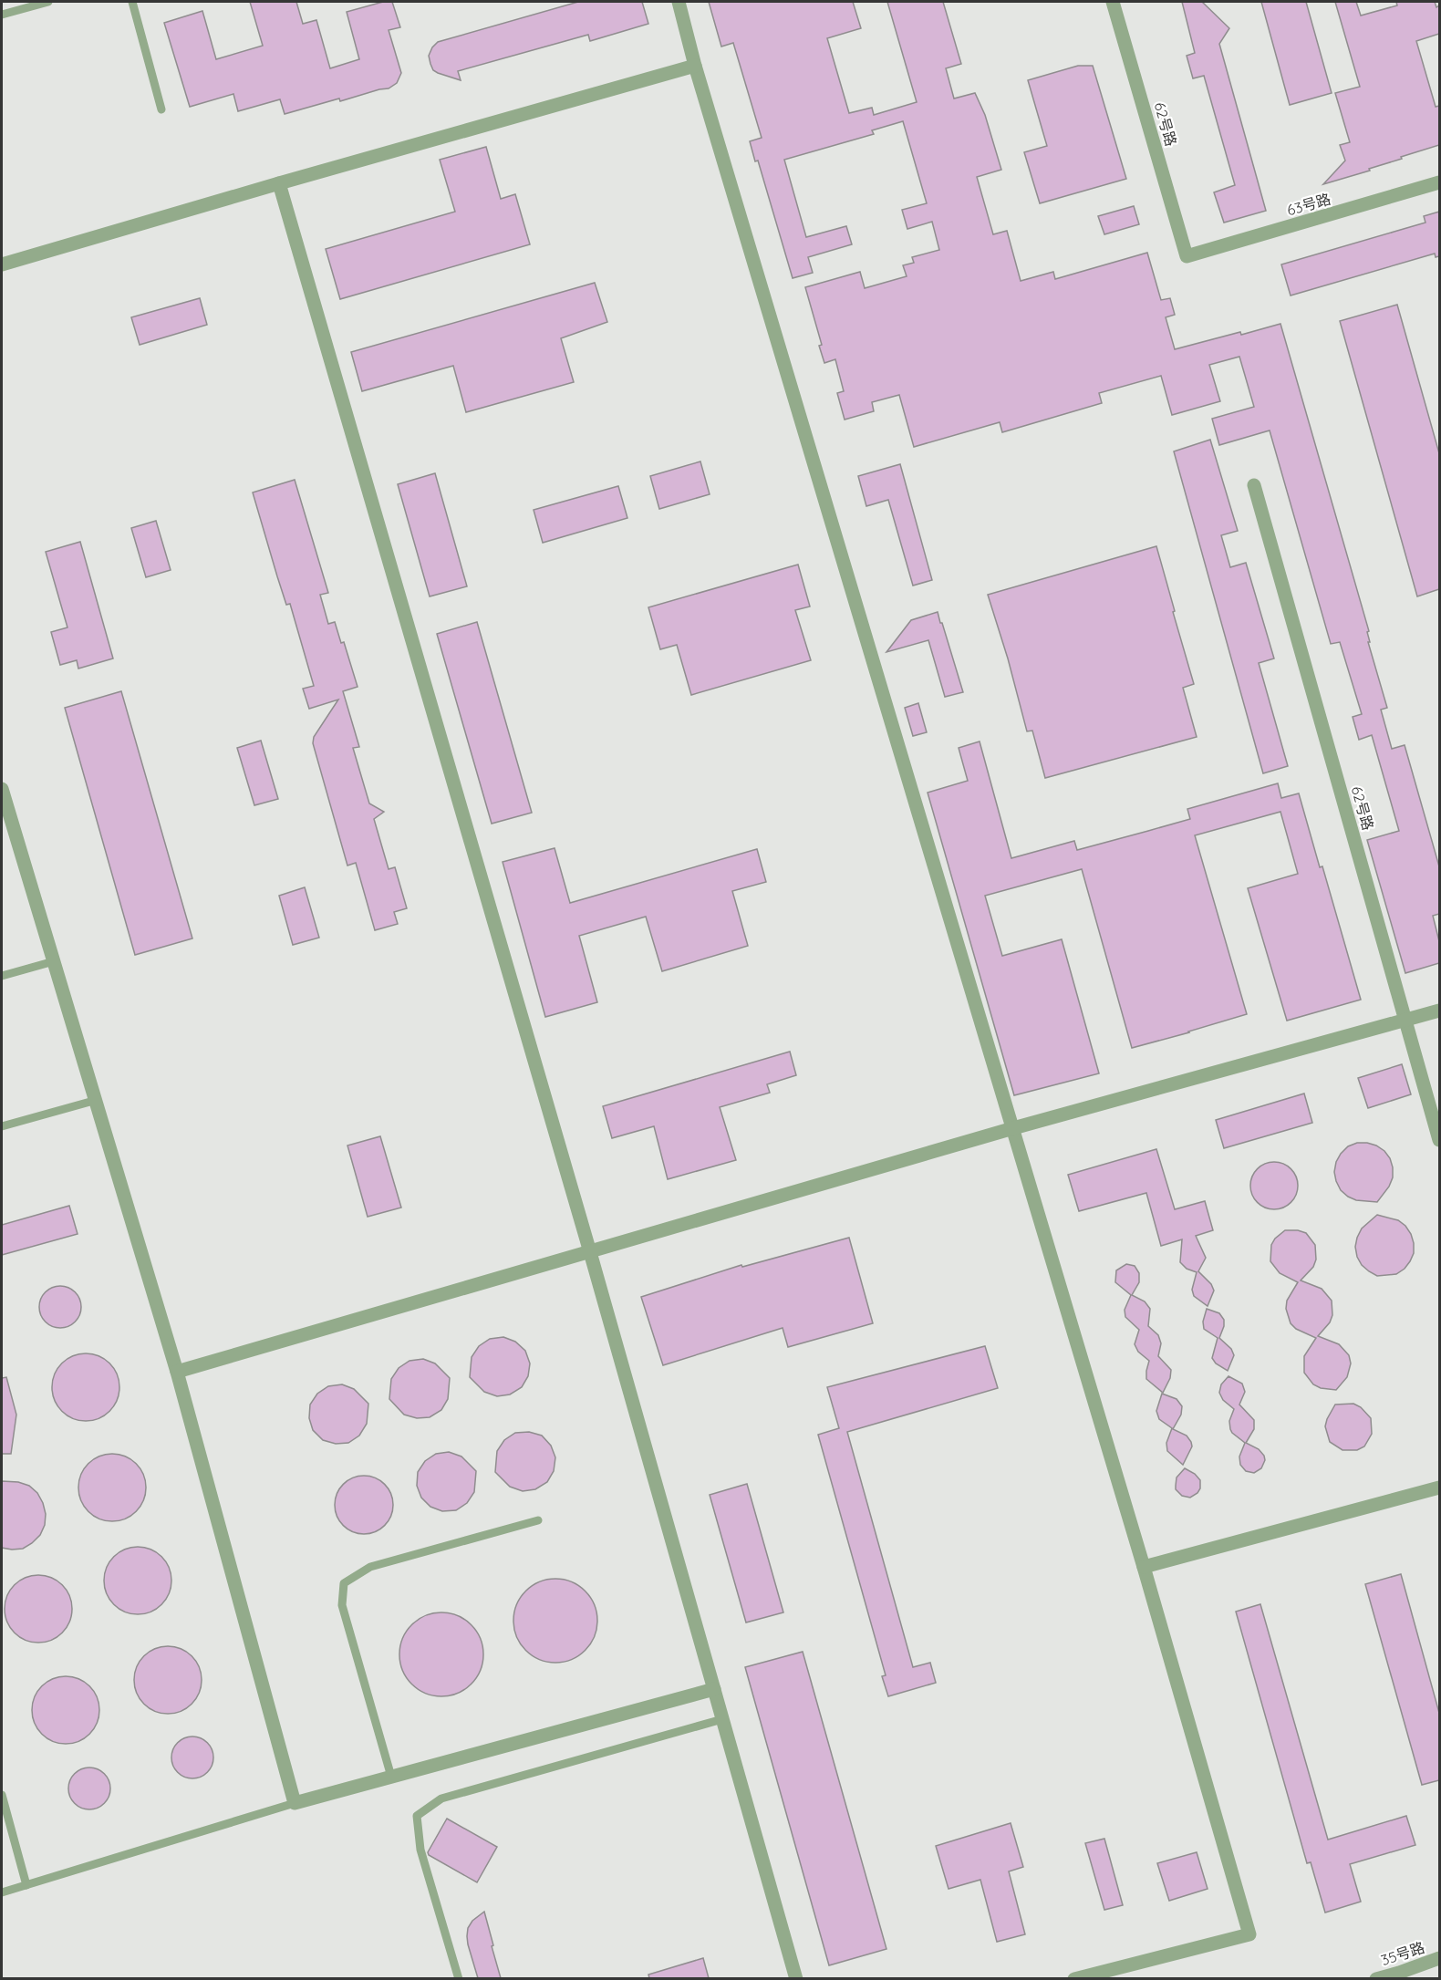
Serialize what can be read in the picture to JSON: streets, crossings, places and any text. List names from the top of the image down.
{
  "streets": {
    "street": ["62号路", "63号路", "35号路"]
  },
  "crossings": [
    ["62号路", "63号路"]
  ]
}
